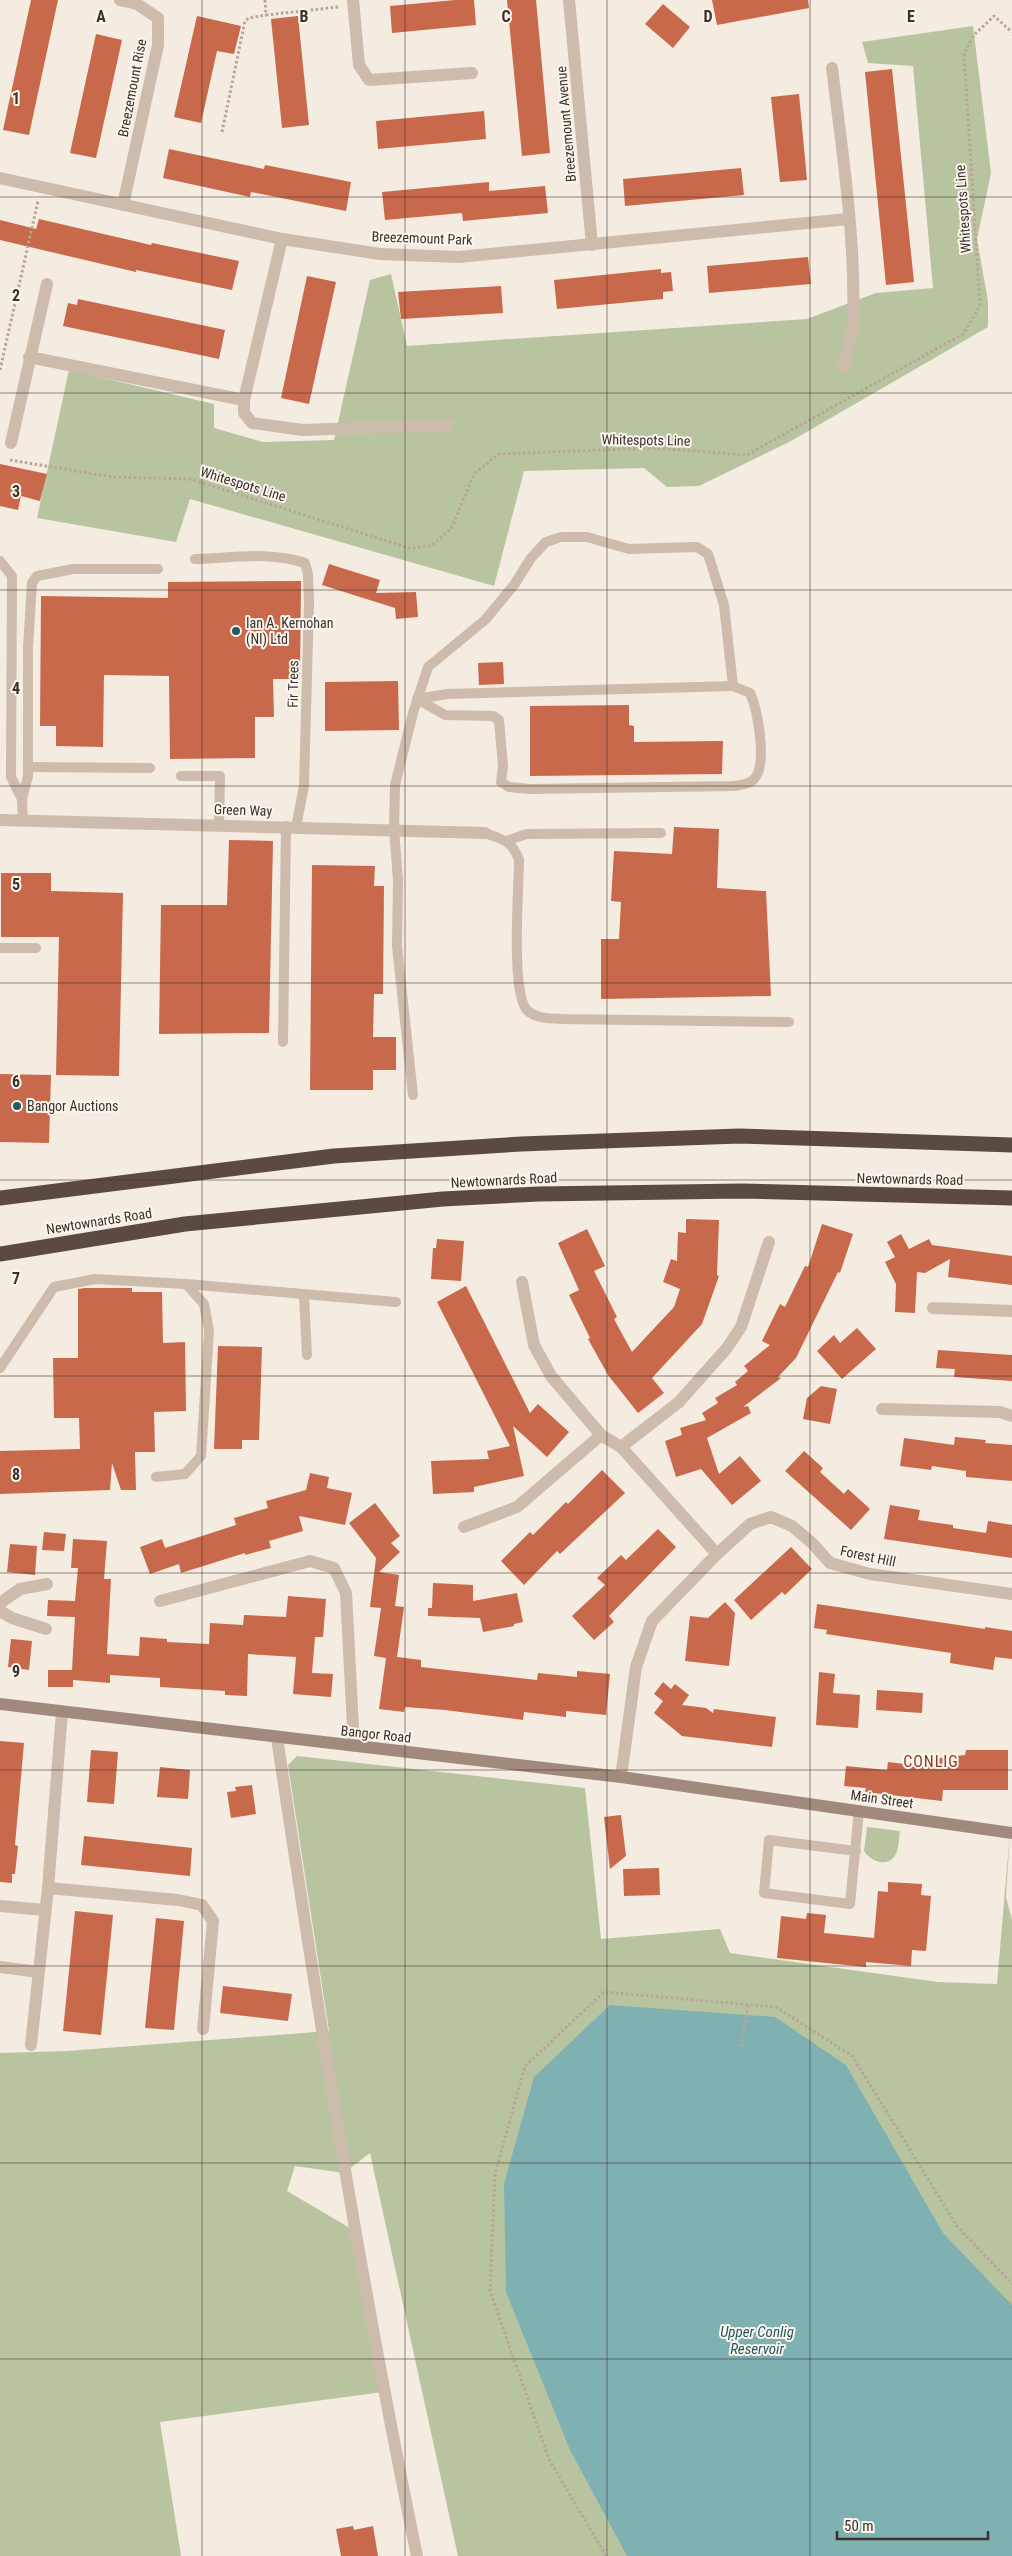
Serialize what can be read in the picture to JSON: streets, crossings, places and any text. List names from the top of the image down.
{
  "streets": {
    "highway": ["Newtownards Road"],
    "street": [
      "Breezemount Rise",
      "Breezemount Avenue",
      "Breezemount Park",
      "Green Way",
      "Forest Hill",
      "Bangor Road",
      "Main Street"
    ],
    "lane": ["Fir Trees"],
    "path": ["Whitespots Line"]
  },
  "crossings": [
    ["Breezemount Rise", "Breezemount Park"],
    ["Breezemount Avenue", "Breezemount Park"],
    ["Fir Trees", "Green Way"],
    ["Forest Hill", "Bangor Road"],
    ["Bangor Road", "Main Street"]
  ],
  "districts": ["CONLIG"],
  "water": ["Upper Conlig Reservoir"],
  "places": ["Ian A. Kernohan (NI) Ltd", "Bangor Auctions"],
  "scale_bar": "50 m",
  "grid": {
    "columns": [
      "A",
      "B",
      "C",
      "D",
      "E"
    ],
    "rows": [
      "1",
      "2",
      "3",
      "4",
      "5",
      "6",
      "7",
      "8",
      "9"
    ]
  }
}
